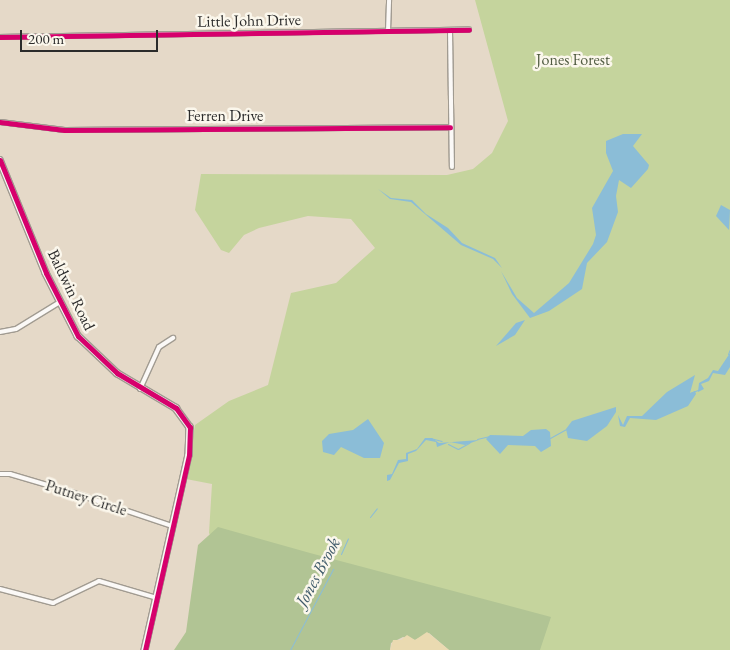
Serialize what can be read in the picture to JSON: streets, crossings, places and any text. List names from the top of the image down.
{
  "streets": {
    "street": [
      "Little John Drive",
      "Ferren Drive",
      "Baldwin Road",
      "Putney Circle"
    ]
  },
  "crossings": [
    ["Baldwin Road", "Putney Circle"]
  ],
  "water": ["Jones Brook"],
  "parks": ["Jones Forest"],
  "scale_bar": "200 m"
}
